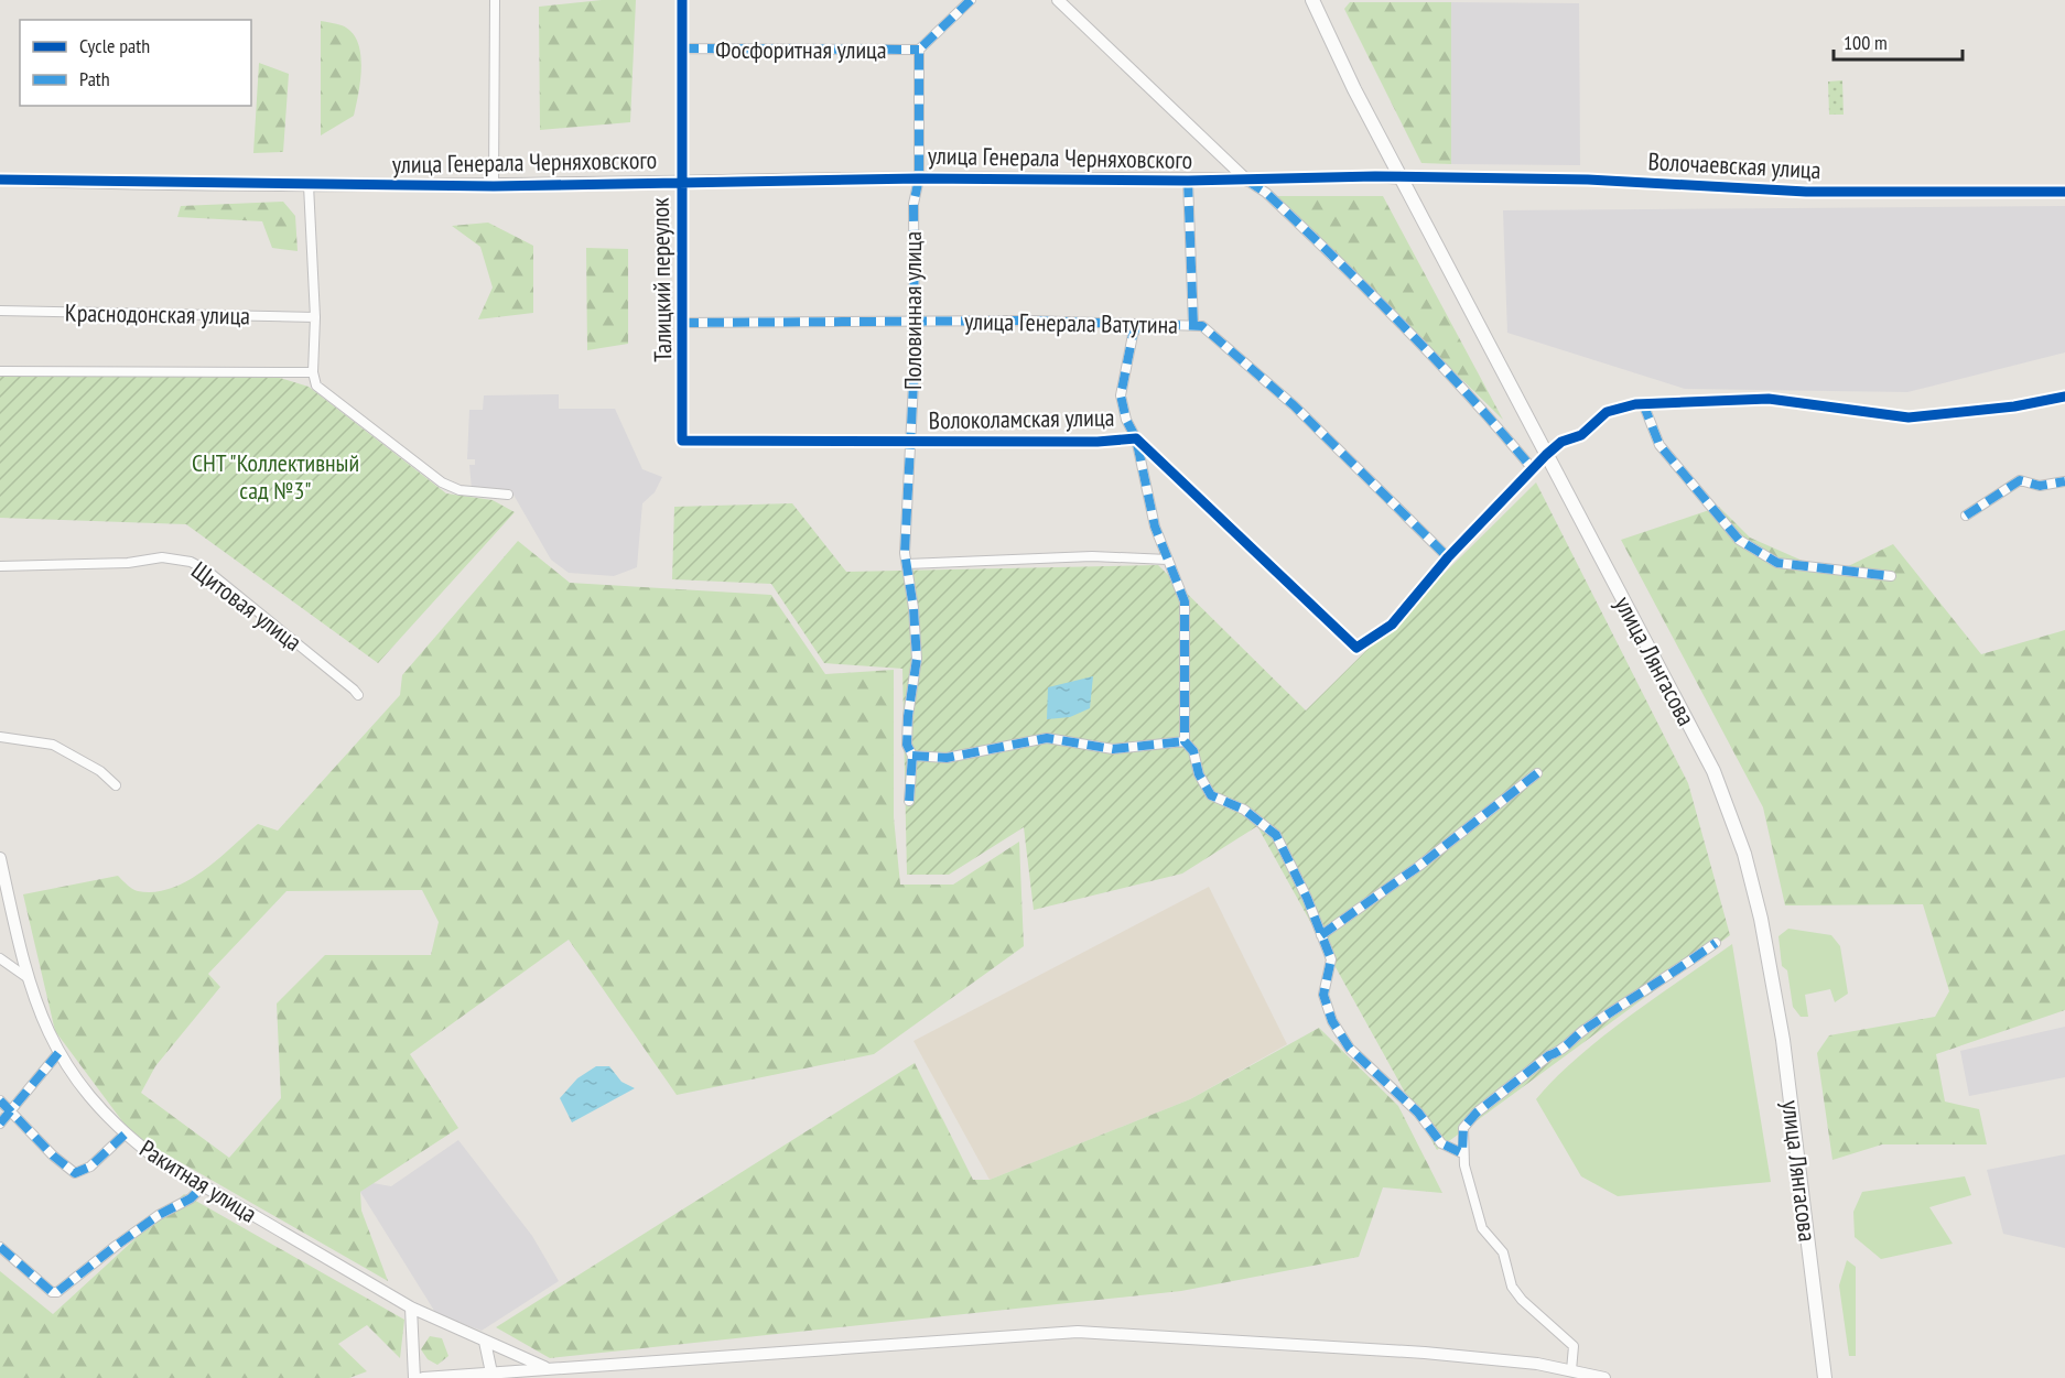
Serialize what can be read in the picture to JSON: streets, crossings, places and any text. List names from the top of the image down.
{
  "streets": {
    "main road": ["улица Лянгасова"],
    "street": [
      "Фосфоритная улица",
      "улица Генерала Черняховского",
      "Волочаевская улица",
      "Талицкий переулок",
      "Половинная улица",
      "Краснодонская улица",
      "улица Генерала Ватутина",
      "Волоколамская улица",
      "Щитовая улица",
      "Ракитная улица"
    ]
  },
  "crossings": [
    ["Фосфоритная улица", "Талицкий переулок"],
    ["Фосфоритная улица", "Половинная улица"],
    ["улица Генерала Черняховского", "Волочаевская улица"],
    ["улица Генерала Черняховского", "Талицкий переулок"],
    ["улица Генерала Черняховского", "Половинная улица"],
    ["улица Генерала Черняховского", "улица Лянгасова"],
    ["Волочаевская улица", "улица Лянгасова"],
    ["Талицкий переулок", "улица Генерала Ватутина"],
    ["Талицкий переулок", "Волоколамская улица"],
    ["Половинная улица", "улица Генерала Ватутина"],
    ["Половинная улица", "Волоколамская улица"],
    ["улица Генерала Ватутина", "Волоколамская улица"]
  ],
  "parks": ["СНТ \"Коллективный сад №3\""],
  "legend": ["Cycle path", "Path"],
  "scale_bar": "100 m"
}
